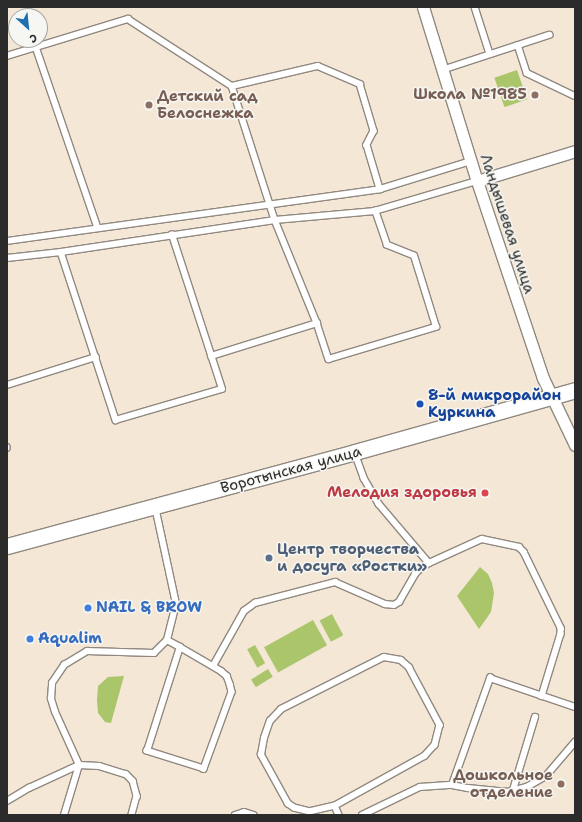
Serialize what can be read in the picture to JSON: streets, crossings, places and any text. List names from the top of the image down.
{
  "streets": {
    "street": ["Ландышевая улица", "Воротынская улица"]
  },
  "crossings": [
    ["Ландышевая улица", "Воротынская улица"]
  ],
  "places": [
    "Школа №1985",
    "Детский сад Белоснежка",
    "8-й микрорайон Куркина",
    "Мелодия здоровья",
    "Центр творчества и досуга «Ростки»",
    "NAIL & BROW",
    "Aqualim",
    "Дошкольное отделение"
  ],
  "north": "bottom right"
}
